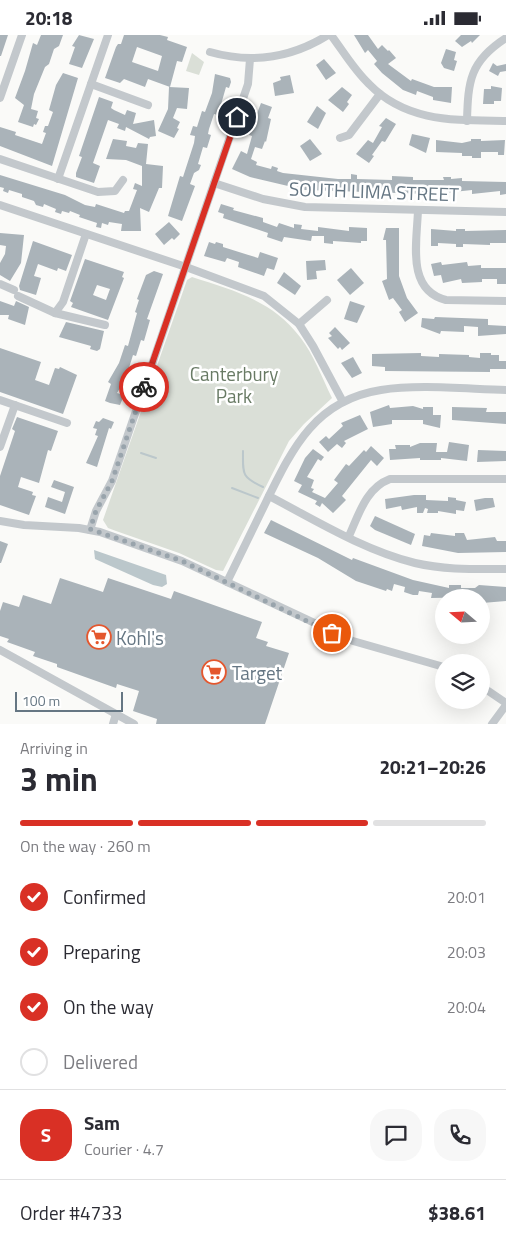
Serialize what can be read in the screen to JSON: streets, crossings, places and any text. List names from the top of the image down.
{
  "streets": {
    "street": ["SOUTH LIMA STREET"]
  },
  "parks": ["Canterbury Park"],
  "places": {
    "supermarket": ["Kohl's", "Target"]
  },
  "scale_bar": "100 m",
  "north": "left",
  "page": {
    "status": "20:18",
    "scale": "100 m",
    "heading": ["3 min", "Arriving in", "20:21–20:26"],
    "panel": [
      "Sam",
      "Courier · 4.7",
      "Order #4733",
      "$38.61"
    ],
    "bar": "On the way · 260 m",
    "list": [
      ["Confirmed", "20:01"],
      ["Preparing", "20:03"],
      ["On the way", "20:04"],
      "Delivered"
    ],
    "round": "S"
  }
}
